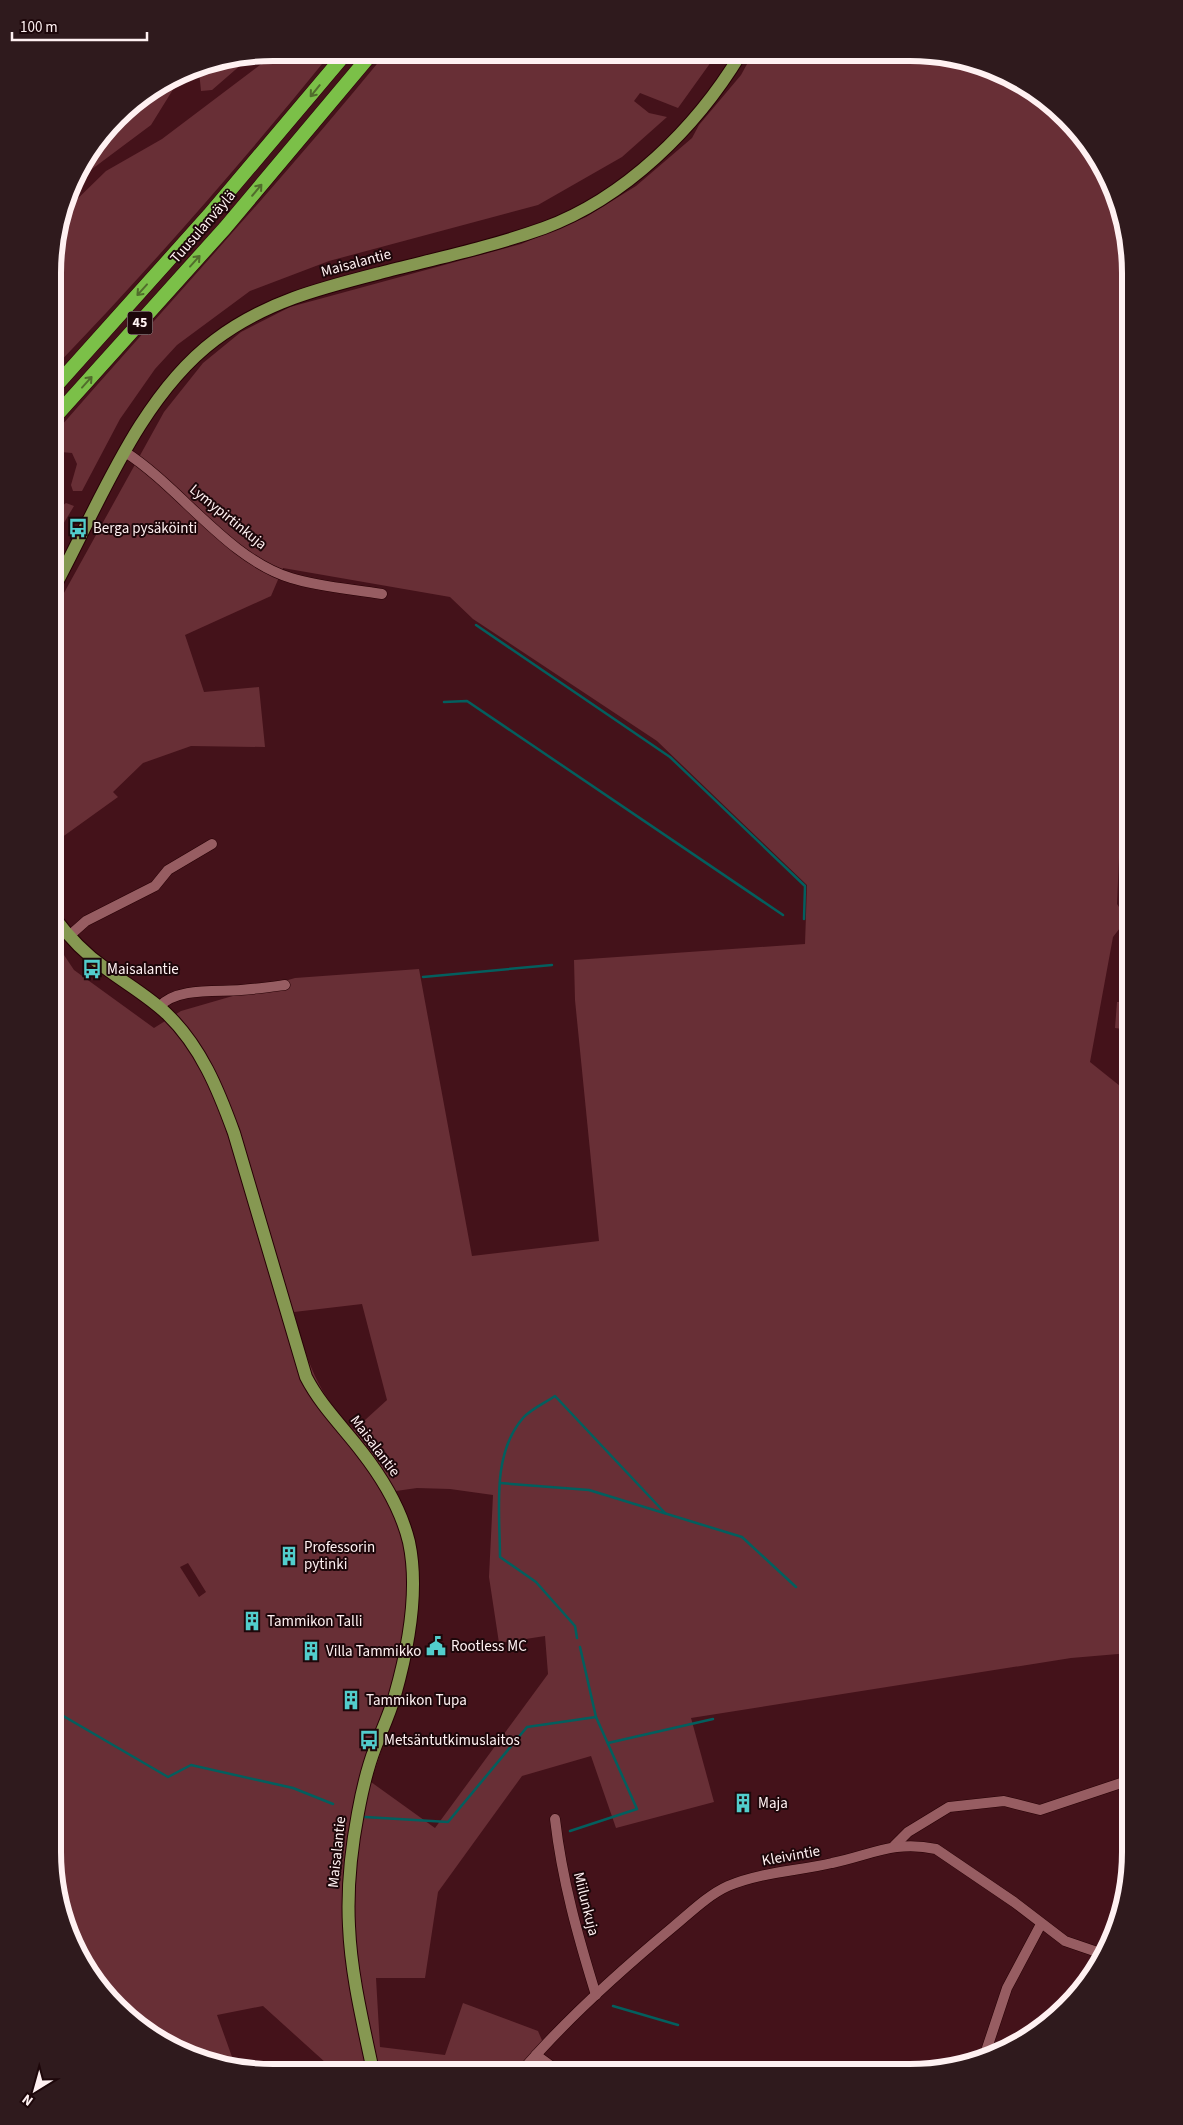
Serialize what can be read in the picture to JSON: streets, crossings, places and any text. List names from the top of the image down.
{
  "streets": {
    "highway": ["Tuusulanväylä", "45"],
    "main road": ["Maisalantie"],
    "street": ["Lymypirtinkuja", "Kleivintie", "Miilunkuja"]
  },
  "crossings": [
    ["Maisalantie", "Lymypirtinkuja"],
    ["Kleivintie", "Miilunkuja"]
  ],
  "places": {
    "bus stop": ["Berga pysäköinti", "Maisalantie", "Metsäntutkimuslaitos"],
    "building": [
      "Professorin pytinki",
      "Tammikon Talli",
      "Villa Tammikko",
      "Tammikon Tupa",
      "Maja"
    ],
    "public building": ["Rootless MC"]
  },
  "scale_bar": "100 m",
  "north": "bottom left"
}
